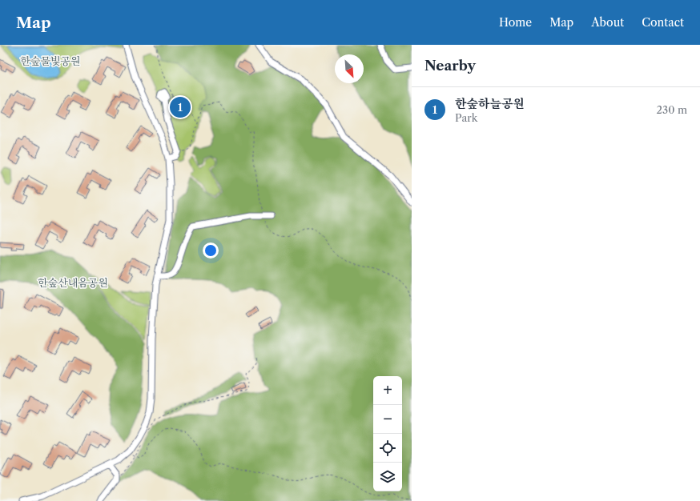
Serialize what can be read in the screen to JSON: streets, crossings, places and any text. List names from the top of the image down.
{
  "parks": ["한숲물빛공원", "한숲산내음공원"],
  "north": "bottom right",
  "page": {
    "header": "Map",
    "nav": [
      "Home",
      "Map",
      "About",
      "Contact"
    ],
    "heading": "Nearby",
    "list": [
      {
        "mark": "1",
        "name": "한숲하늘공원",
        "note": "Park",
        "value": "230 m"
      }
    ],
    "pins": "1",
    "map_buttons": ["+", "−"]
  }
}
